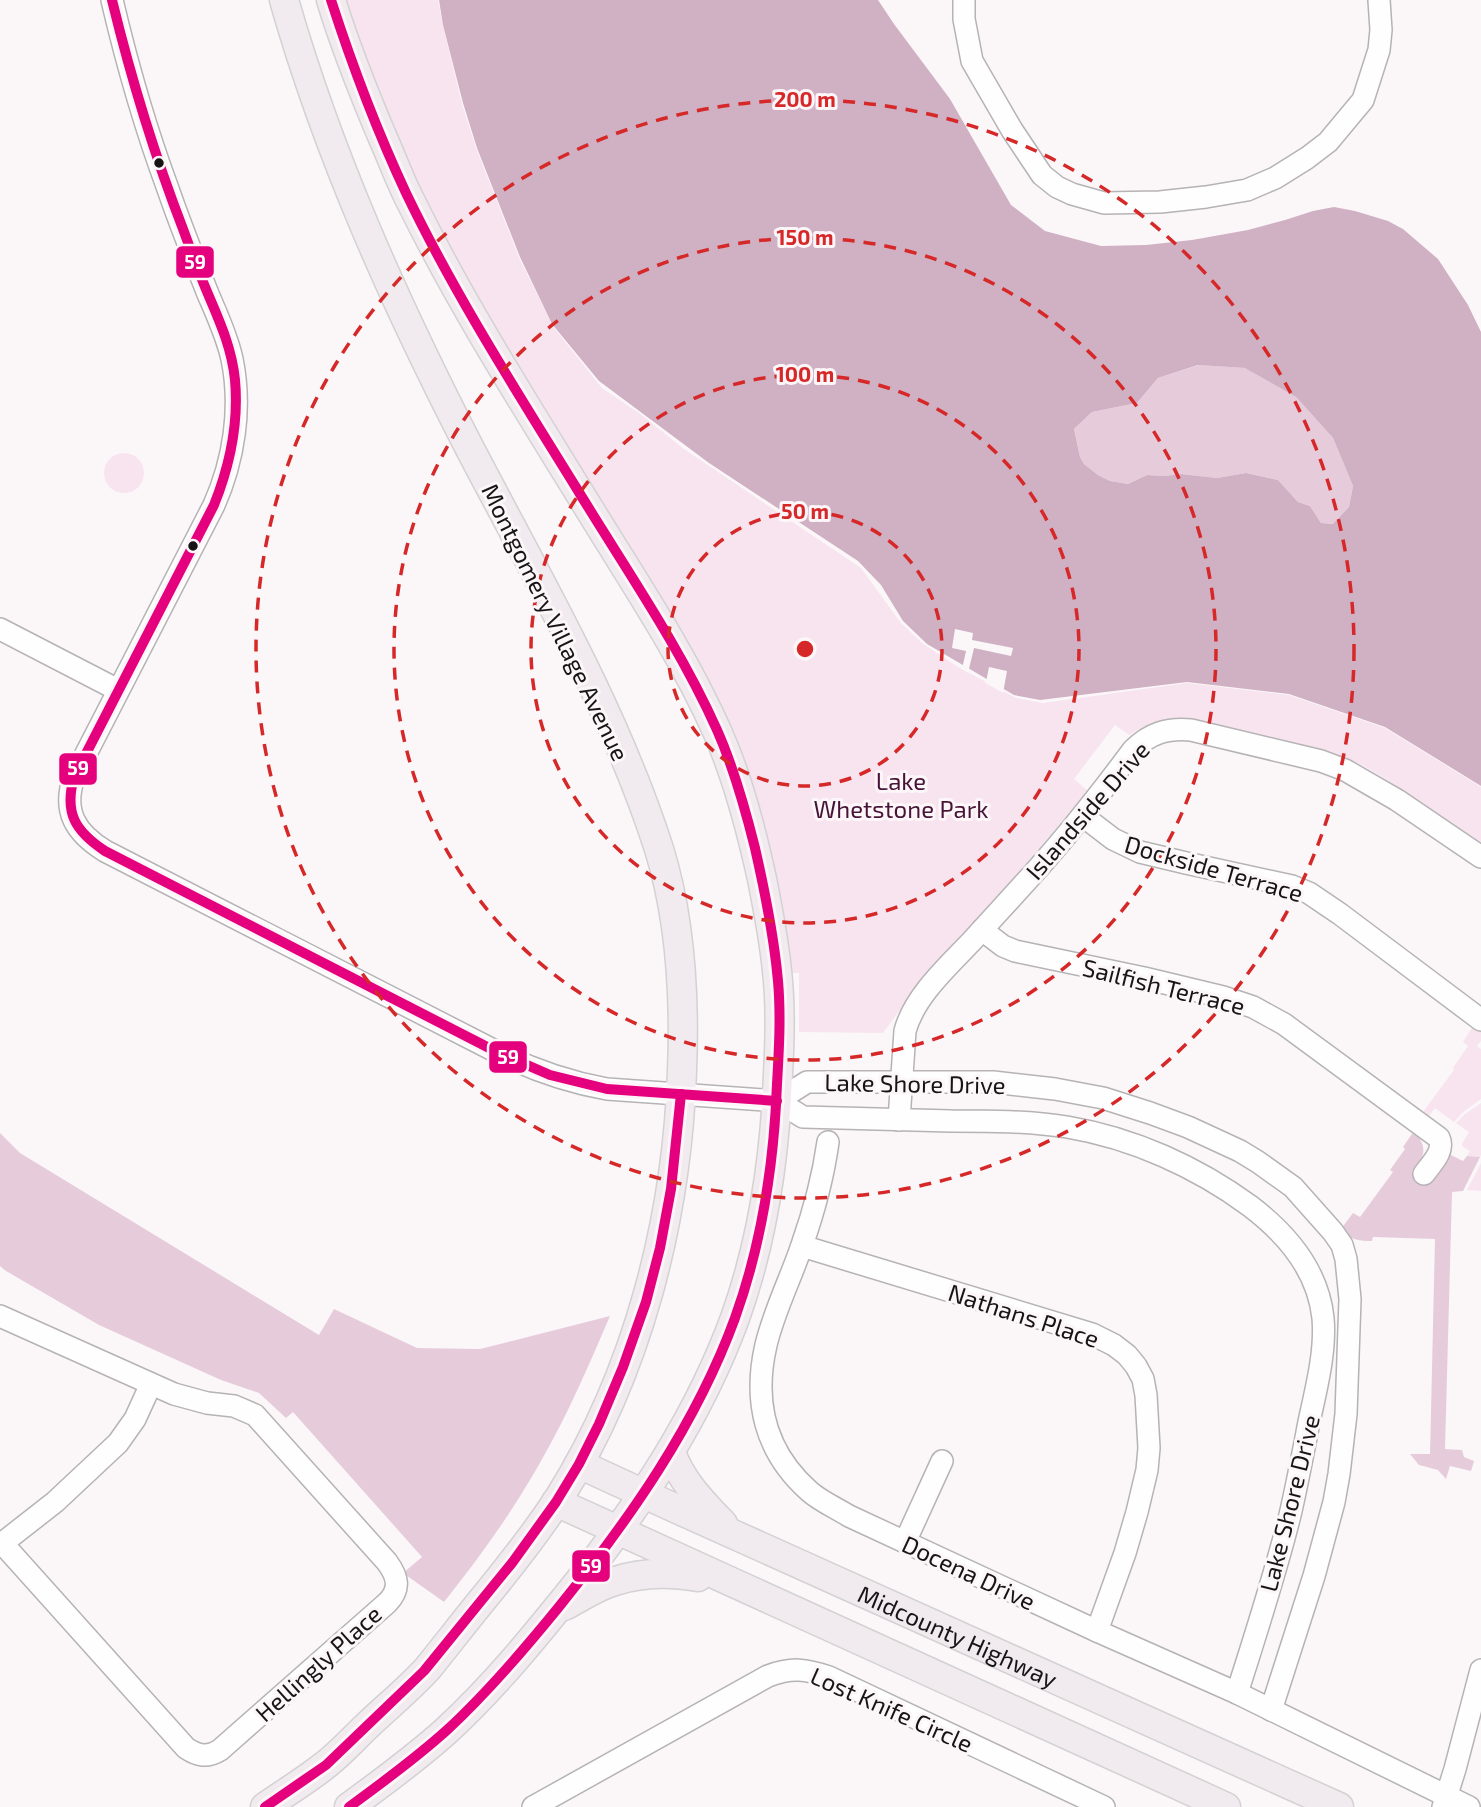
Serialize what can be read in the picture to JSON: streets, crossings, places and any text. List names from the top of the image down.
{
  "streets": {
    "main road": ["Montgomery Village Avenue", "Midcounty Highway"],
    "street": [
      "Islandside Drive",
      "Dockside Terrace",
      "Sailfish Terrace",
      "Lake Shore Drive",
      "Nathans Place",
      "Docena Drive",
      "Hellingly Place",
      "Lost Knife Circle"
    ]
  },
  "crossings": [
    ["Montgomery Village Avenue", "Midcounty Highway"],
    ["Islandside Drive", "Dockside Terrace"],
    ["Islandside Drive", "Sailfish Terrace"],
    ["Islandside Drive", "Lake Shore Drive"],
    ["Lake Shore Drive", "Docena Drive"],
    ["Nathans Place", "Docena Drive"]
  ],
  "parks": ["Lake Whetstone Park"],
  "lines": ["transit line 59"],
  "rings": [
    "200 m",
    "150 m",
    "100 m",
    "50 m"
  ]
}
